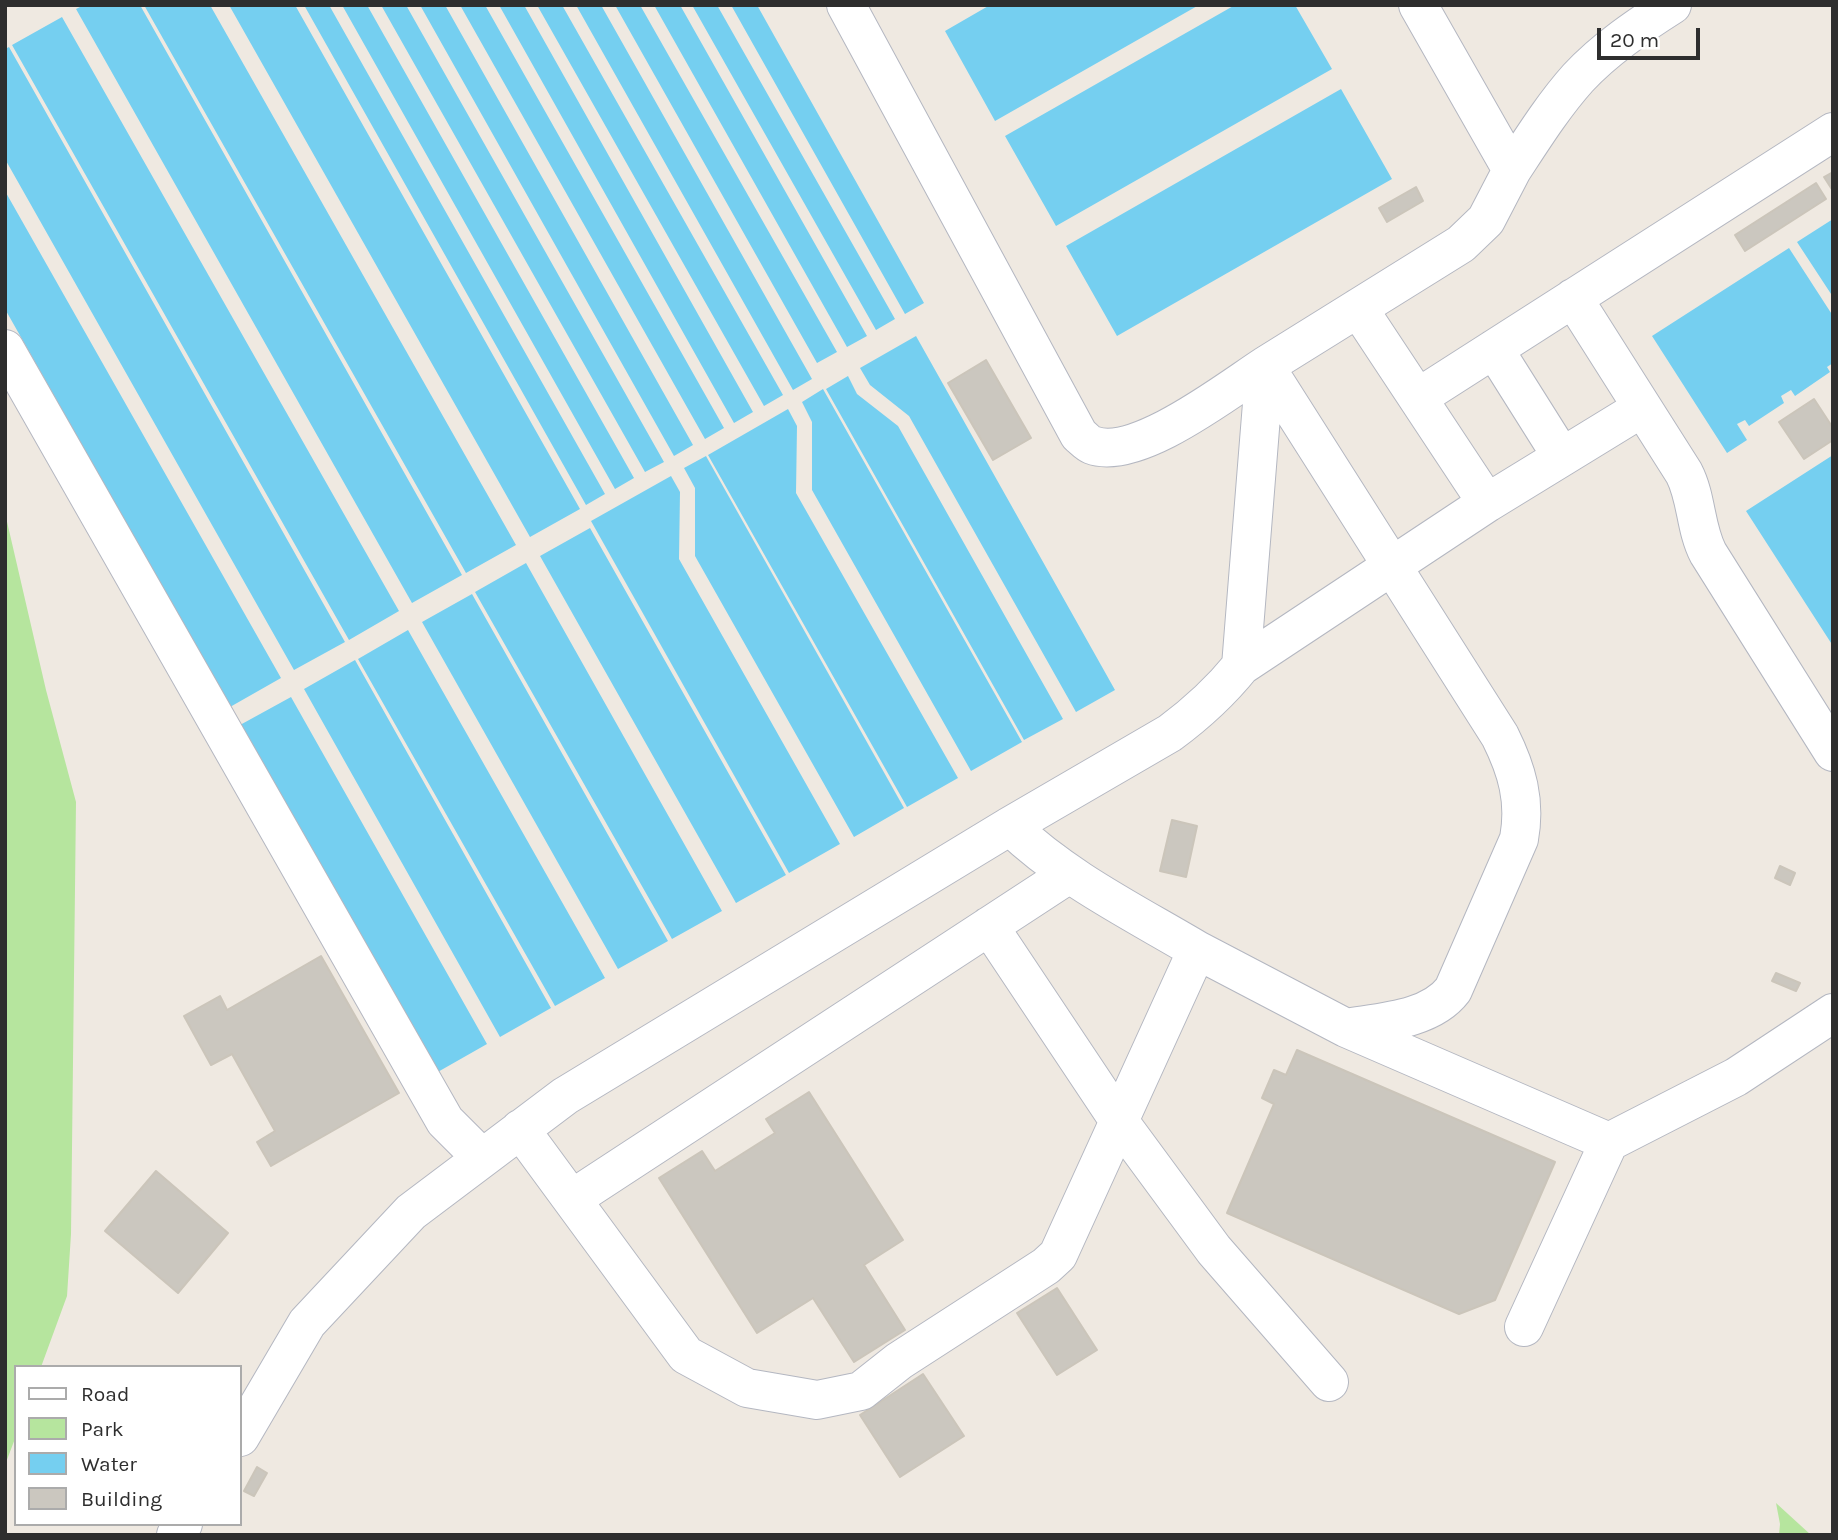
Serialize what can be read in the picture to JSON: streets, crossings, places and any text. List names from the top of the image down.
{
  "legend": [
    "Road",
    "Park",
    "Water",
    "Building"
  ],
  "scale_bar": "20 m"
}
